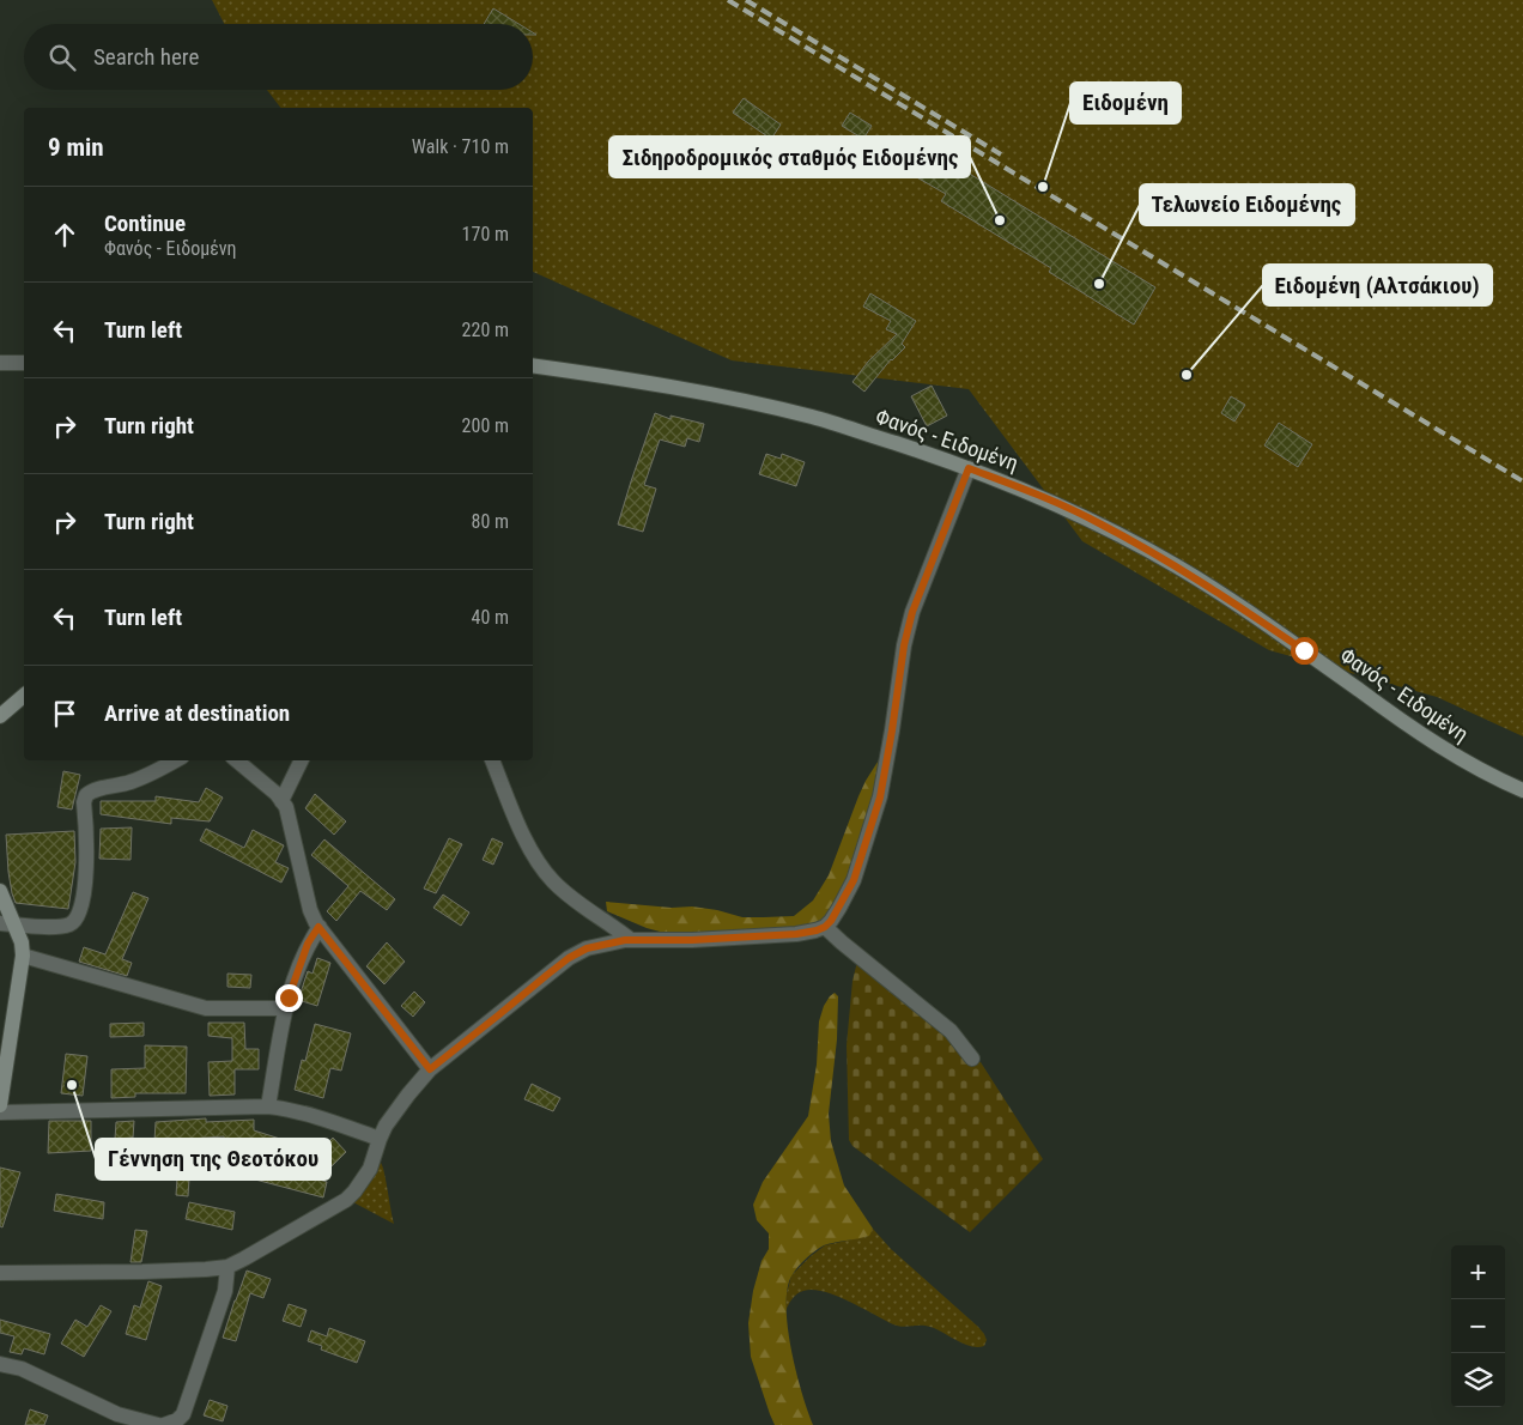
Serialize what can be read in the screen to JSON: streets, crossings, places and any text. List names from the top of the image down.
{
  "streets": {
    "street": ["Φανός - Ειδομένη"]
  },
  "places": [
    "Ειδομένη",
    "Σιδηροδρομικός σταθμός Ειδομένης",
    "Τελωνείο Ειδομένης",
    "Ειδομένη (Αλτσάκιου)",
    "Γέννηση της Θεοτόκου"
  ],
  "page": {
    "search": "Search here",
    "heading": ["9 min", "Walk · 710 m"],
    "list": [
      ["Continue", "Φανός - Ειδομένη", "170 m"],
      ["Turn left", "220 m"],
      ["Turn right", "200 m"],
      ["Turn right", "80 m"],
      ["Turn left", "40 m"],
      "Arrive at destination"
    ],
    "map_buttons": ["+", "−"]
  }
}
